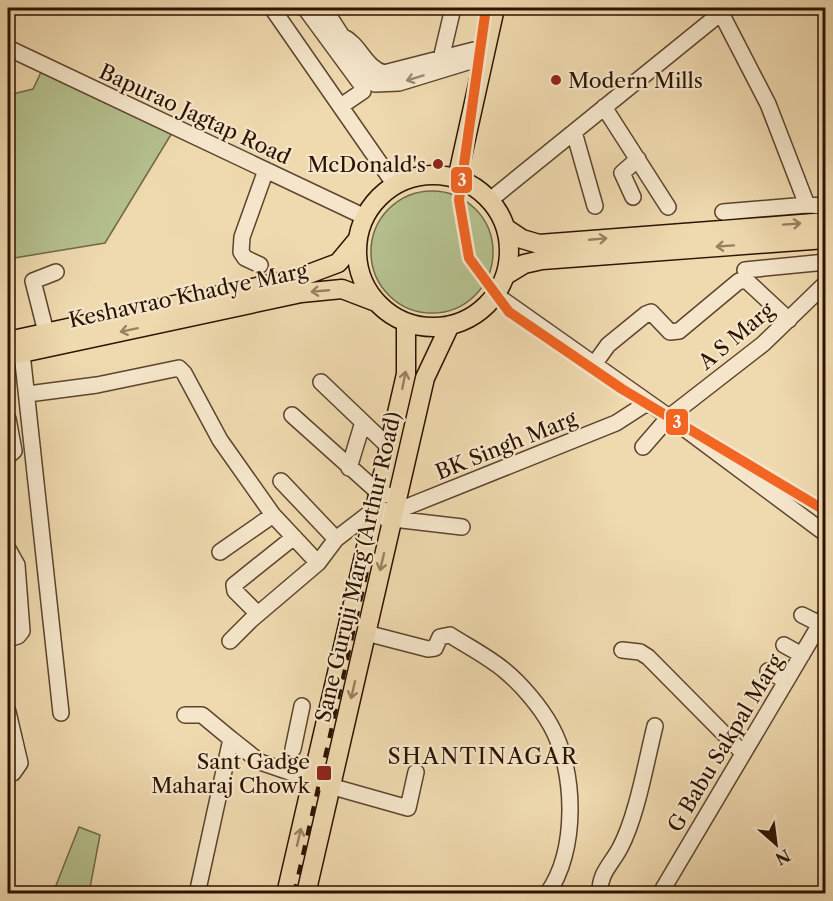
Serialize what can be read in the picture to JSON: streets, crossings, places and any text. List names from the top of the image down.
{
  "streets": {
    "main road": ["Keshavrao Khadye Marg", "Sane Guruji Marg (Arthur Road)"],
    "street": [
      "Bapurao Jagtap Road",
      "A S Marg",
      "BK Singh Marg",
      "G Babu Sakpal Marg"
    ]
  },
  "crossings": [
    ["Bapurao Jagtap Road", "Keshavrao Khadye Marg"],
    ["Bapurao Jagtap Road", "Sane Guruji Marg (Arthur Road)"],
    ["Keshavrao Khadye Marg", "Sane Guruji Marg (Arthur Road)"],
    ["BK Singh Marg", "Sane Guruji Marg (Arthur Road)"]
  ],
  "districts": ["SHANTINAGAR"],
  "places": {
    "other": ["Modern Mills", "McDonald's"],
    "transit": ["Sant Gadge Maharaj Chowk"]
  },
  "lines": ["transit line 3"],
  "north": "bottom right"
}
